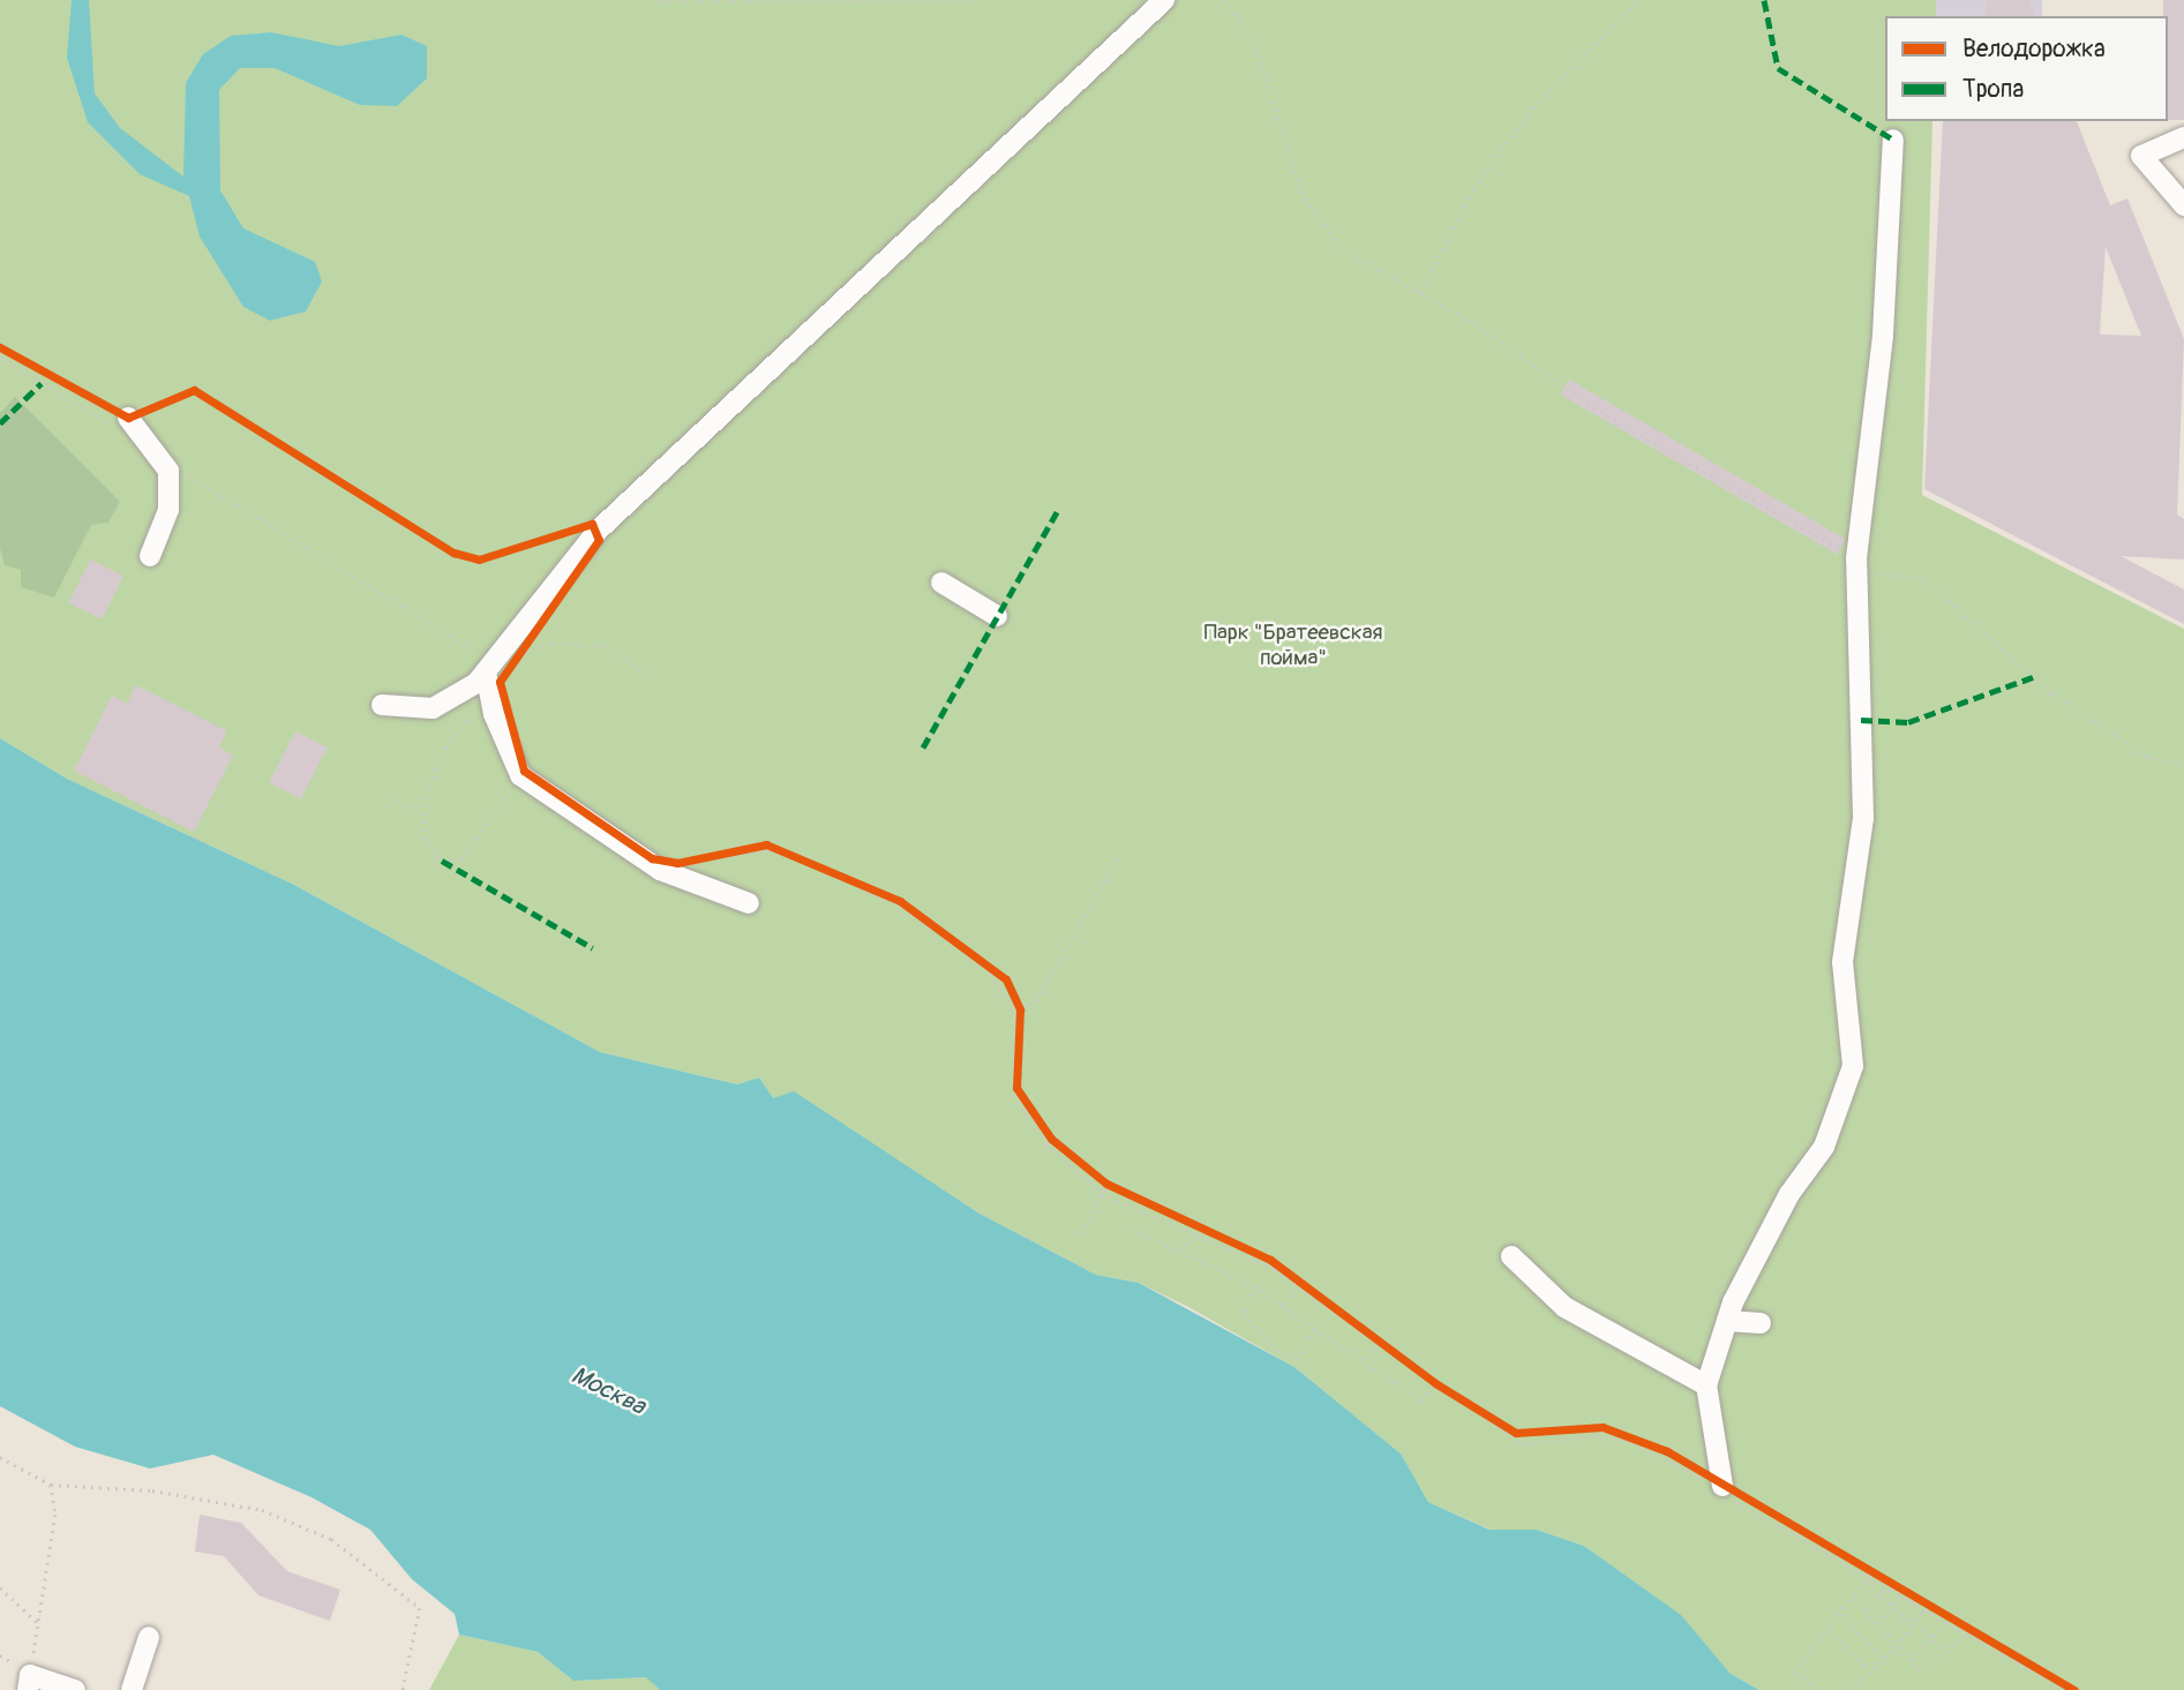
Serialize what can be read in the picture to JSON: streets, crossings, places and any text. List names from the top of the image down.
{
  "water": ["Москва"],
  "parks": ["Парк \"Братеевская пойма\""],
  "legend": ["Велодорожка", "Тропа"]
}
